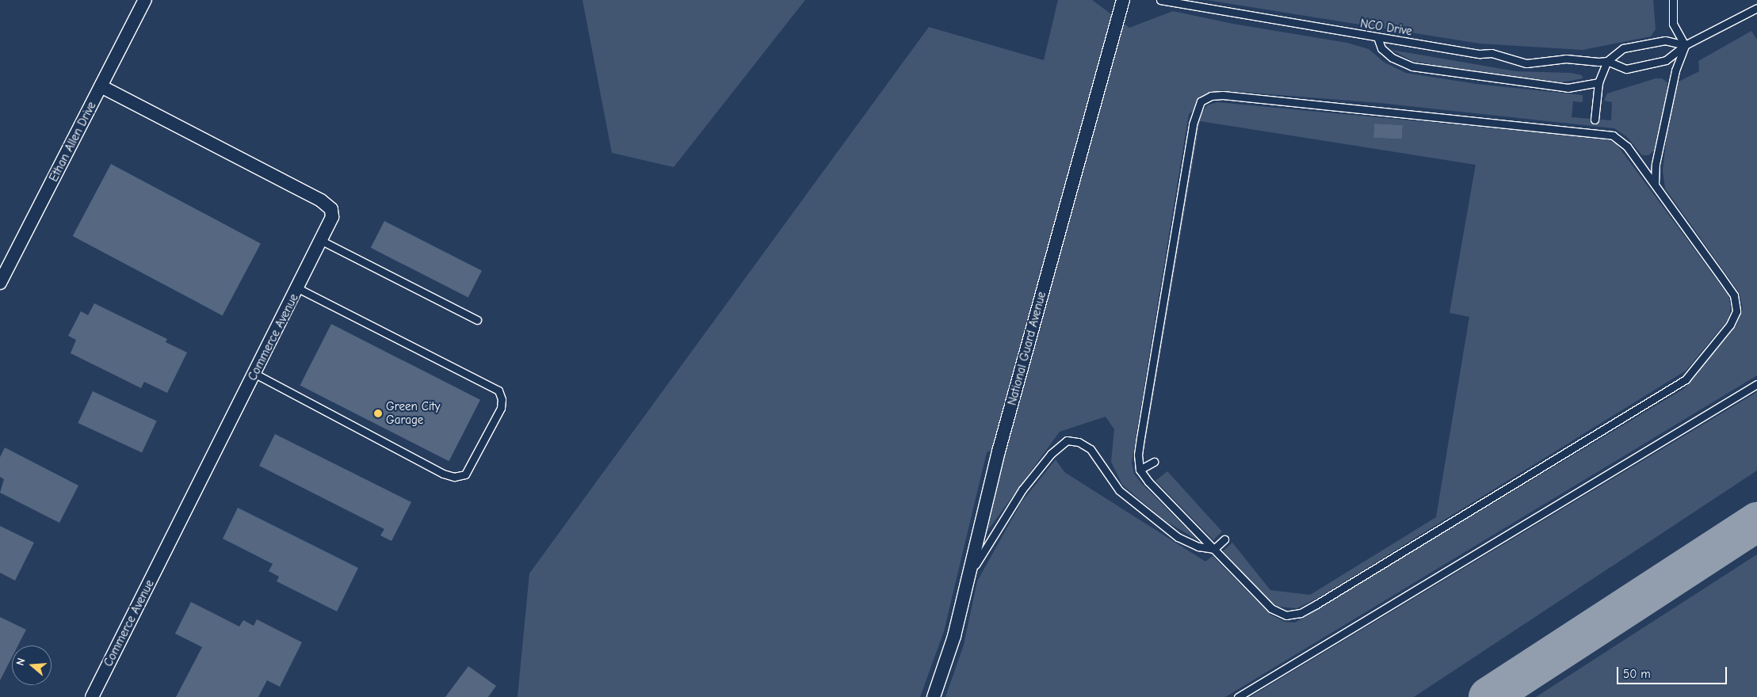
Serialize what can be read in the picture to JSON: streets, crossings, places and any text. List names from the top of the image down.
{
  "streets": {
    "street": ["Ethan Allen Drive", "Commerce Avenue", "National Guard Avenue"],
    "lane": ["NCO Drive"]
  },
  "crossings": [
    ["Ethan Allen Drive", "Commerce Avenue"]
  ],
  "places": ["Green City Garage"],
  "scale_bar": "50 m",
  "north": "left"
}
